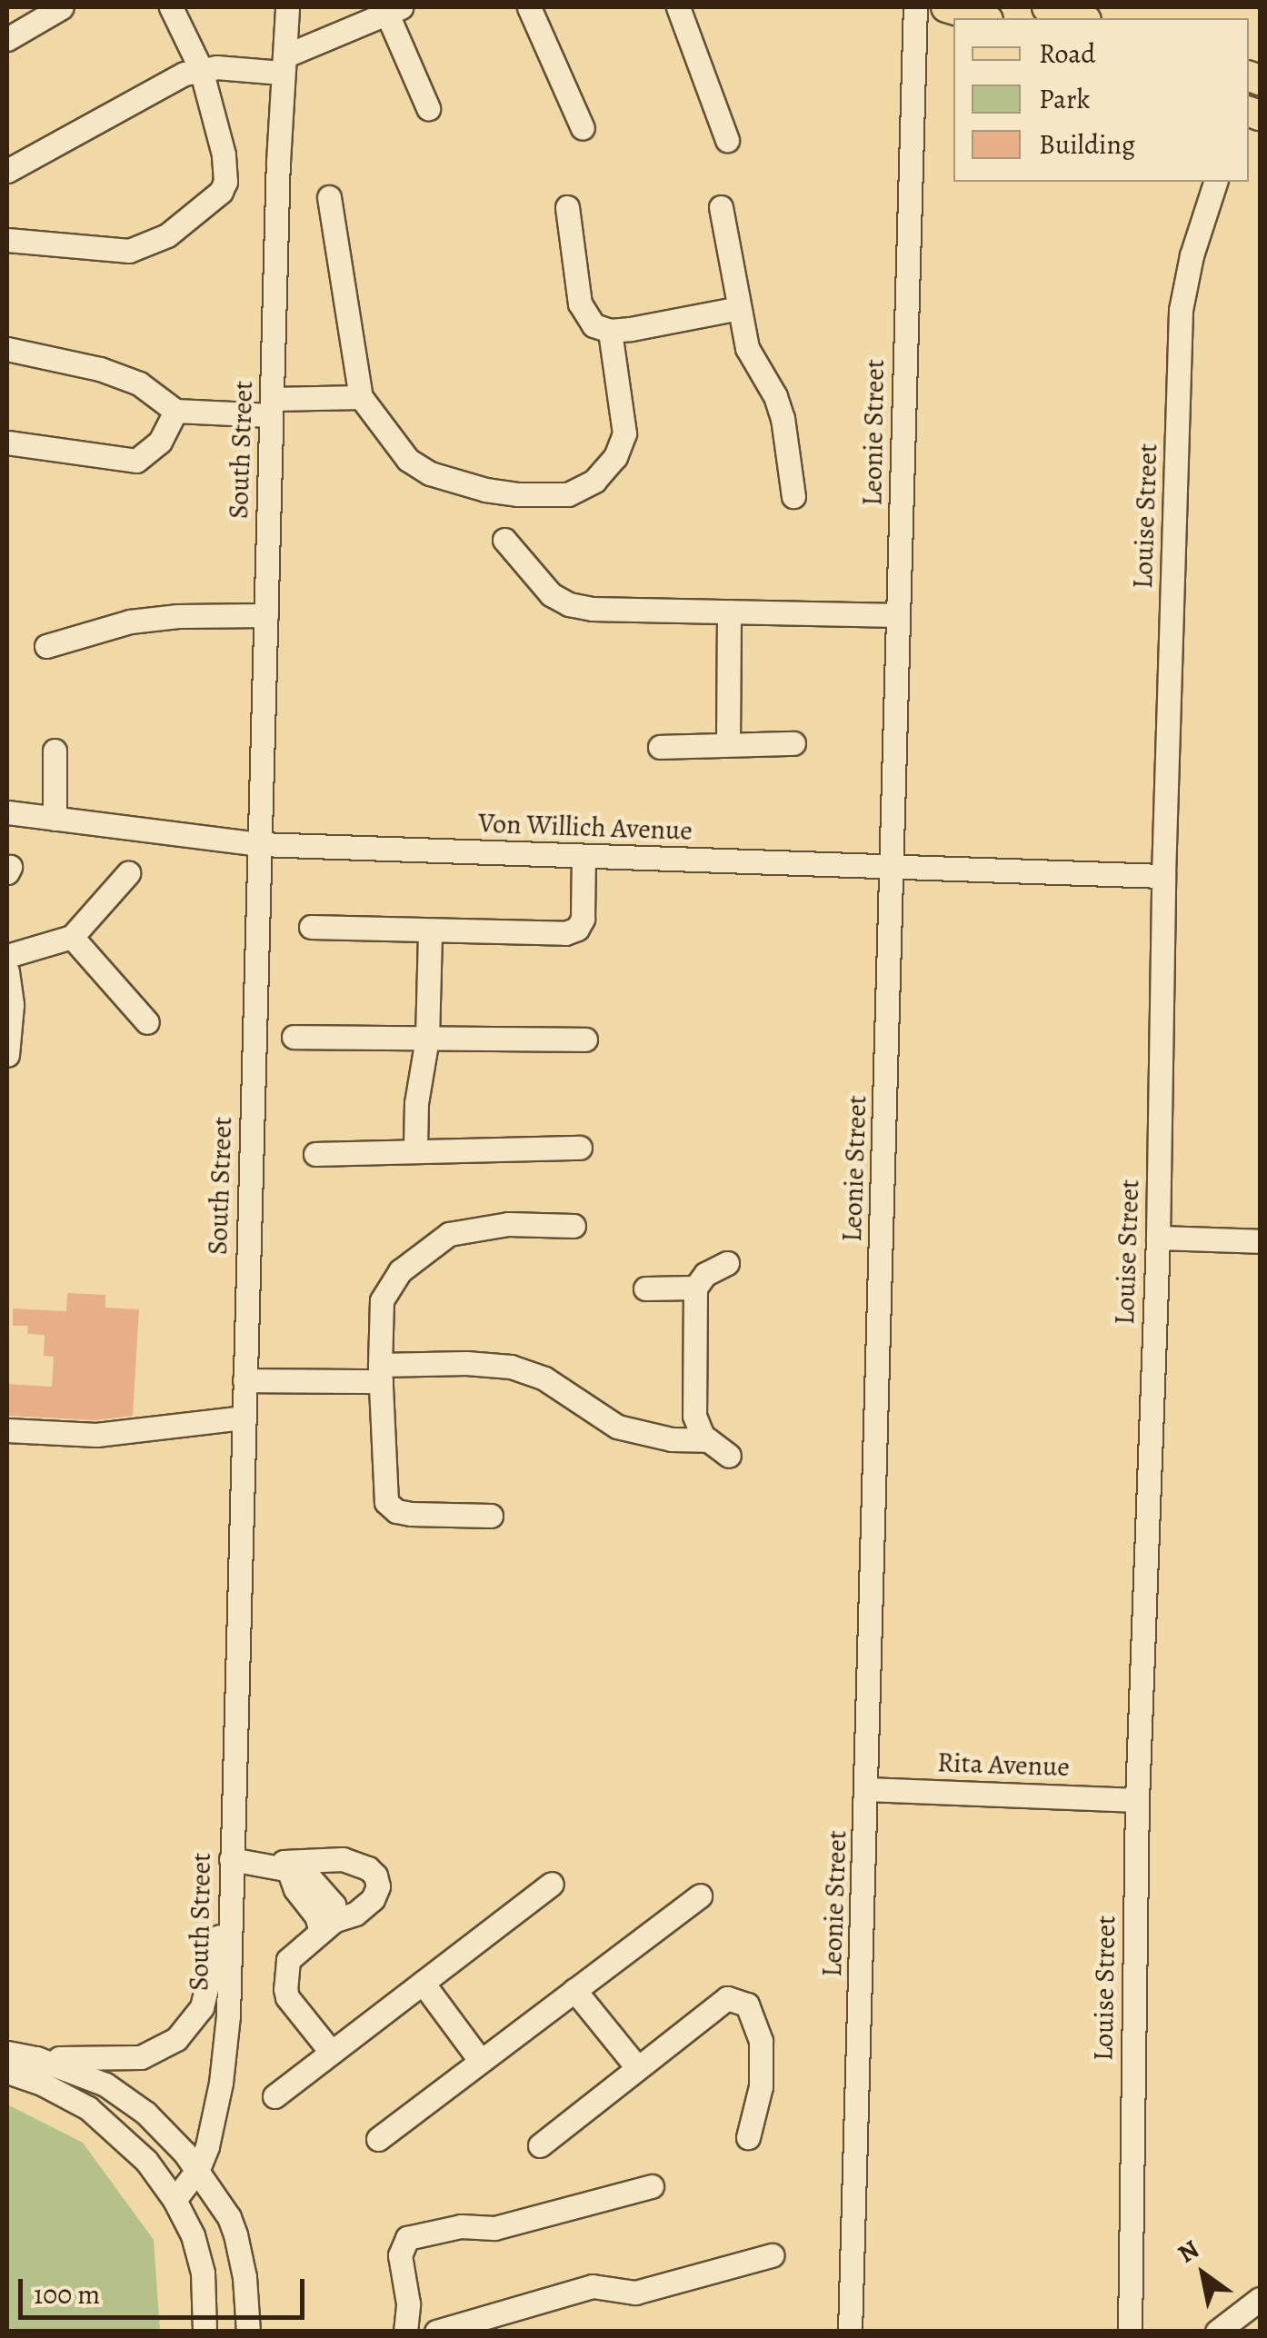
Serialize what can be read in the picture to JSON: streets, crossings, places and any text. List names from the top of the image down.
{
  "streets": {
    "street": [
      "Leonie Street",
      "South Street",
      "Louise Street",
      "Von Willich Avenue",
      "Rita Avenue"
    ]
  },
  "crossings": [
    ["Leonie Street", "Von Willich Avenue"],
    ["Leonie Street", "Rita Avenue"],
    ["South Street", "Von Willich Avenue"],
    ["Louise Street", "Von Willich Avenue"],
    ["Louise Street", "Rita Avenue"]
  ],
  "legend": ["Road", "Park", "Building"],
  "scale_bar": "100 m",
  "north": "top left"
}
